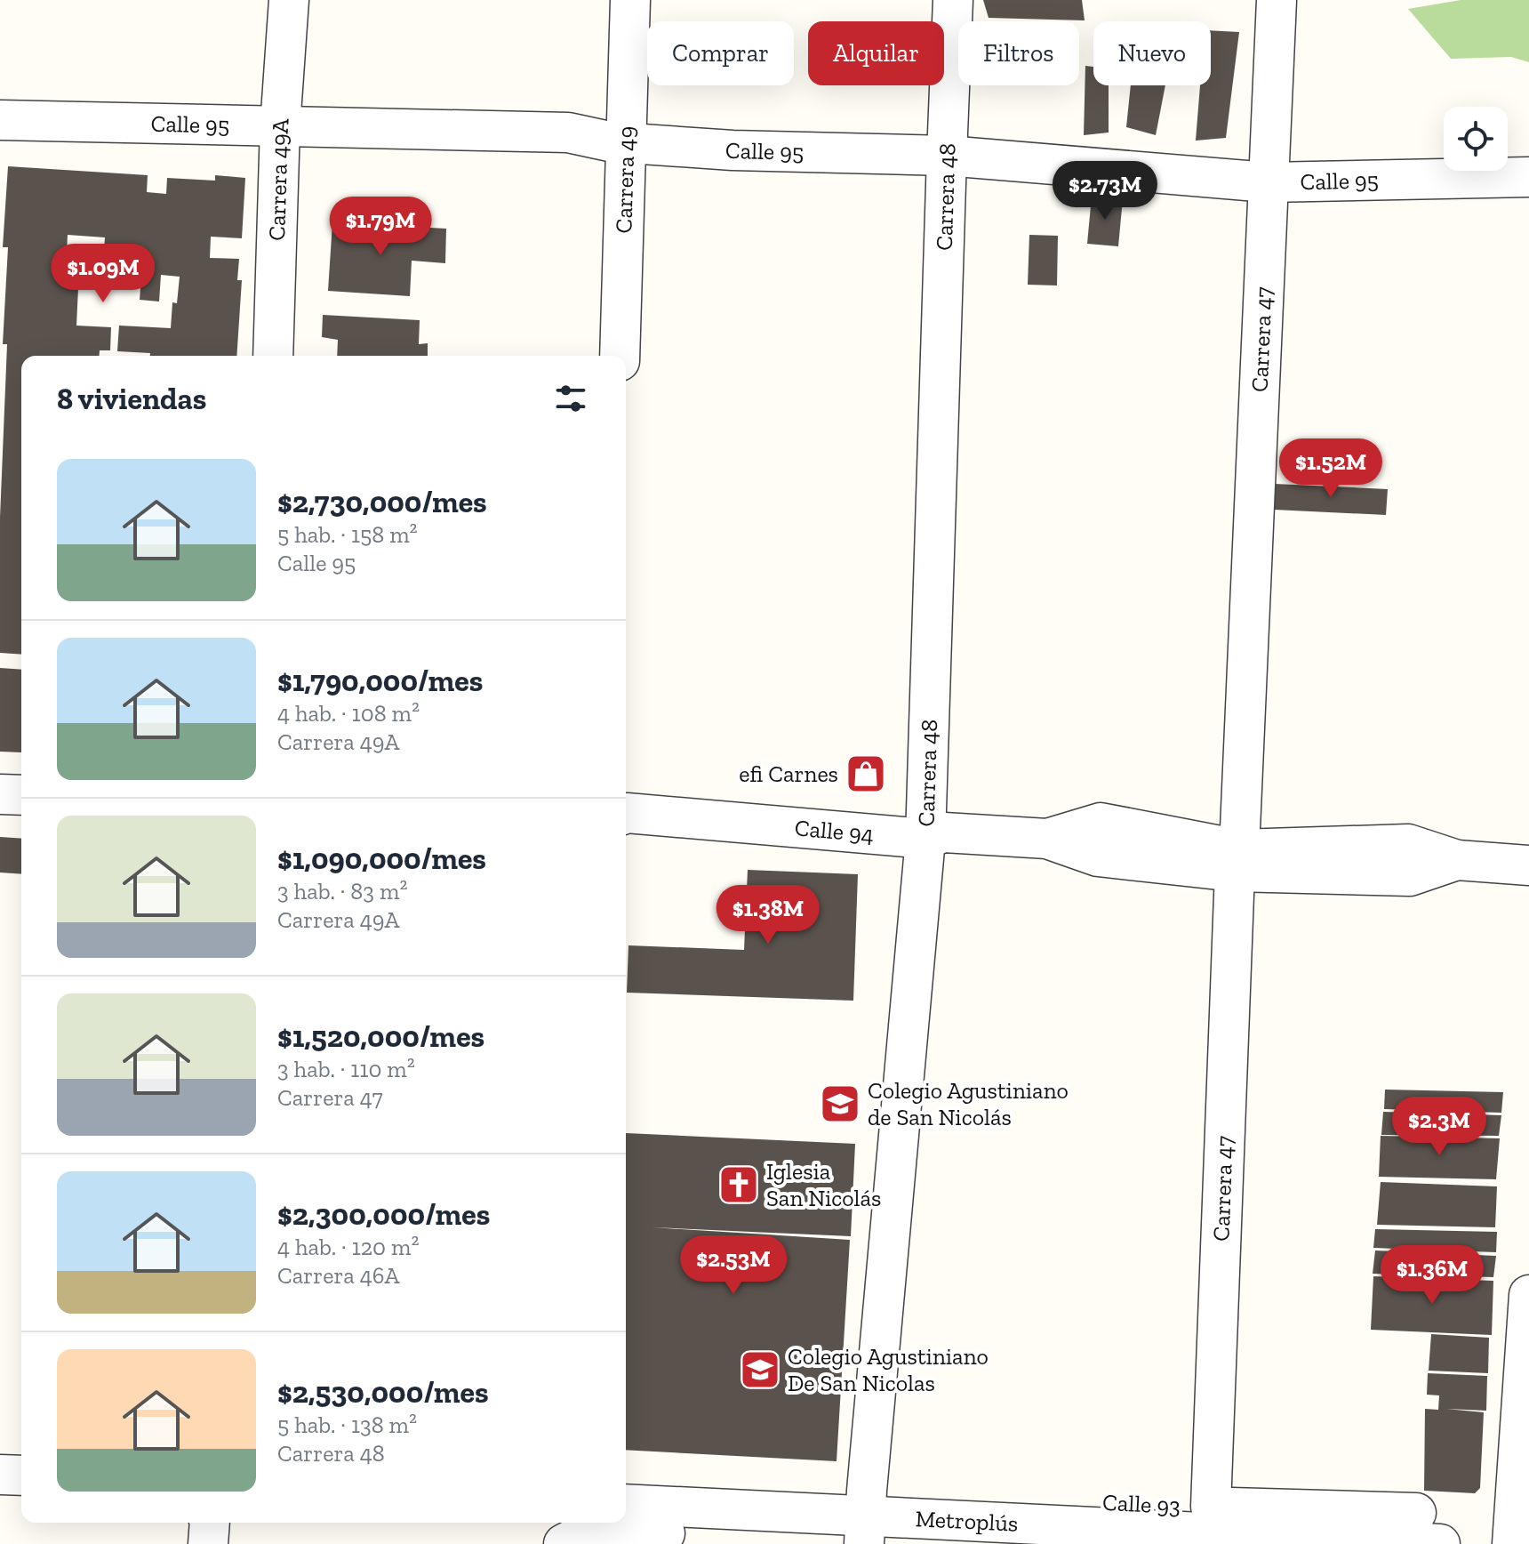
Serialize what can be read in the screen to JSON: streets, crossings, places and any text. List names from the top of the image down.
{
  "streets": {
    "street": [
      "Calle 95",
      "Carrera 49A",
      "Carrera 49",
      "Carrera 48",
      "Carrera 47",
      "Calle 94",
      "Calle 93",
      "Metroplús"
    ]
  },
  "crossings": [
    ["Calle 95", "Carrera 49A"],
    ["Calle 95", "Carrera 49"],
    ["Calle 95", "Carrera 48"],
    ["Calle 95", "Carrera 47"],
    ["Carrera 48", "Calle 94"],
    ["Carrera 48", "Calle 93"],
    ["Carrera 48", "Metroplús"],
    ["Carrera 47", "Calle 94"],
    ["Carrera 47", "Calle 93"],
    ["Calle 93", "Metroplús"]
  ],
  "places": {
    "shop": ["efi Carnes"],
    "school or university": ["Colegio Agustiniano de San Nicolás", "Colegio Agustiniano De San Nicolas"],
    "church": ["Iglesia San Nicolás"]
  },
  "page": {
    "chip": [
      "Comprar",
      "Alquilar",
      "Filtros",
      "Nuevo"
    ],
    "price": [
      "$2.73M",
      "$1.79M",
      "$1.09M",
      "$1.52M",
      "$1.38M",
      "$2.3M",
      "$2.53M",
      "$1.36M"
    ],
    "heading": "8 viviendas",
    "list": [
      {
        "name": "$2,730,000/mes",
        "note": "5 hab. · 158 m² · Calle 95"
      },
      {
        "name": "$1,790,000/mes",
        "note": "4 hab. · 108 m² · Carrera 49A"
      },
      {
        "name": "$1,090,000/mes",
        "note": "3 hab. · 83 m² · Carrera 49A"
      },
      {
        "name": "$1,520,000/mes",
        "note": "3 hab. · 110 m² · Carrera 47"
      },
      {
        "name": "$2,300,000/mes",
        "note": "4 hab. · 120 m² · Carrera 46A"
      },
      {
        "name": "$2,530,000/mes",
        "note": "5 hab. · 138 m² · Carrera 48"
      }
    ]
  }
}
